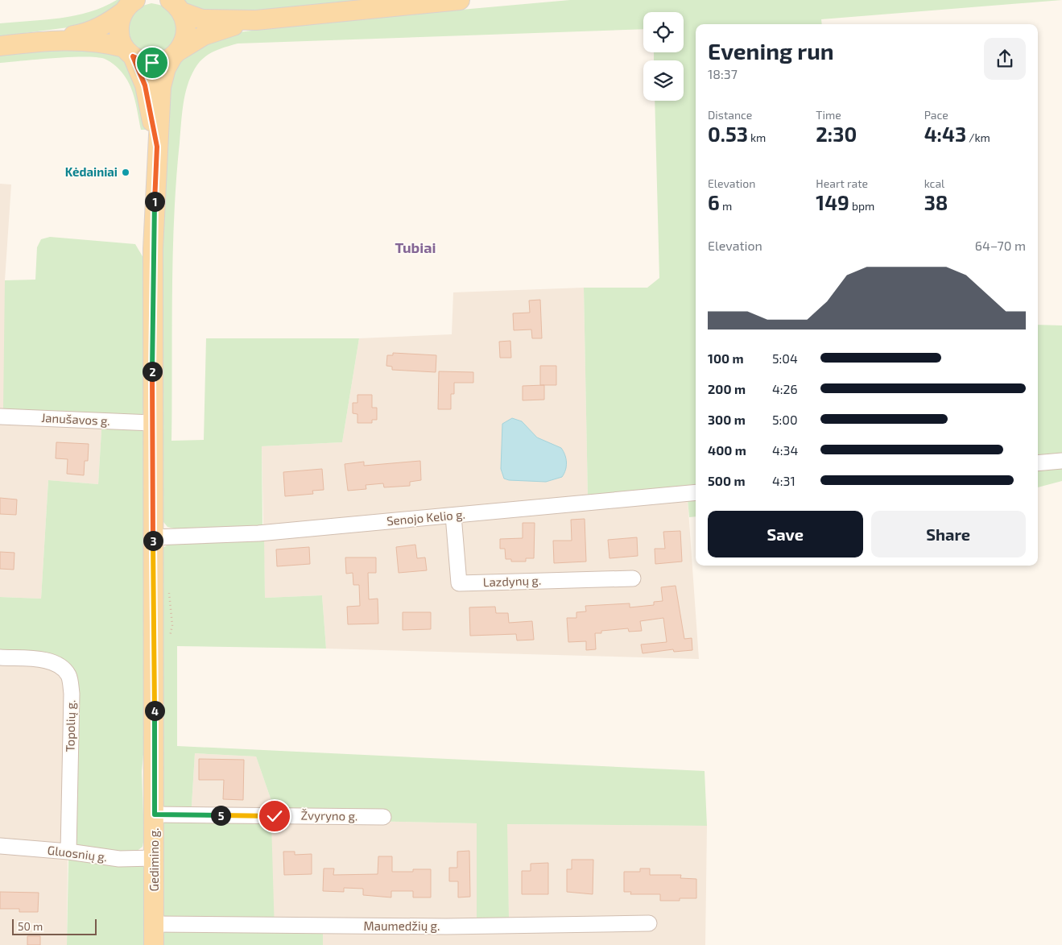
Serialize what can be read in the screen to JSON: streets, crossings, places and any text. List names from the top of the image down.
{
  "streets": {
    "main road": ["Gedimino g."],
    "street": [
      "Janušavos g.",
      "Senojo Kelio g.",
      "Lazdynų g.",
      "Topolių g.",
      "Žvyryno g.",
      "Gluosnių g.",
      "Maumedžių g."
    ]
  },
  "crossings": [
    ["Janušavos g.", "Gedimino g."],
    ["Senojo Kelio g.", "Lazdynų g."],
    ["Senojo Kelio g.", "Gedimino g."],
    ["Topolių g.", "Gluosnių g."],
    ["Žvyryno g.", "Gedimino g."],
    ["Gluosnių g.", "Gedimino g."],
    ["Gedimino g.", "Maumedžių g."]
  ],
  "districts": ["Tubiai"],
  "places": ["Kėdainiai"],
  "scale_bar": "50 m",
  "page": {
    "heading": ["Evening run", "18:37"],
    "stats": [
      ["Distance", "0.53 km"],
      ["Time", "2:30"],
      ["Pace", "4:43 /km"],
      ["Elevation", "6 m"],
      ["Heart rate", "149 bpm"],
      ["kcal", "38"]
    ],
    "pins": [
      "1",
      "2",
      "3",
      "4",
      "5"
    ],
    "chart": ["Elevation", "64–70 m"],
    "list": [
      {
        "name": "100 m",
        "note": "5:04"
      },
      {
        "name": "200 m",
        "note": "4:26"
      },
      {
        "name": "300 m",
        "note": "5:00"
      },
      {
        "name": "400 m",
        "note": "4:34"
      },
      {
        "name": "500 m",
        "note": "4:31"
      }
    ],
    "buttons": ["Save", "Share"],
    "scale": "50 m"
  }
}
